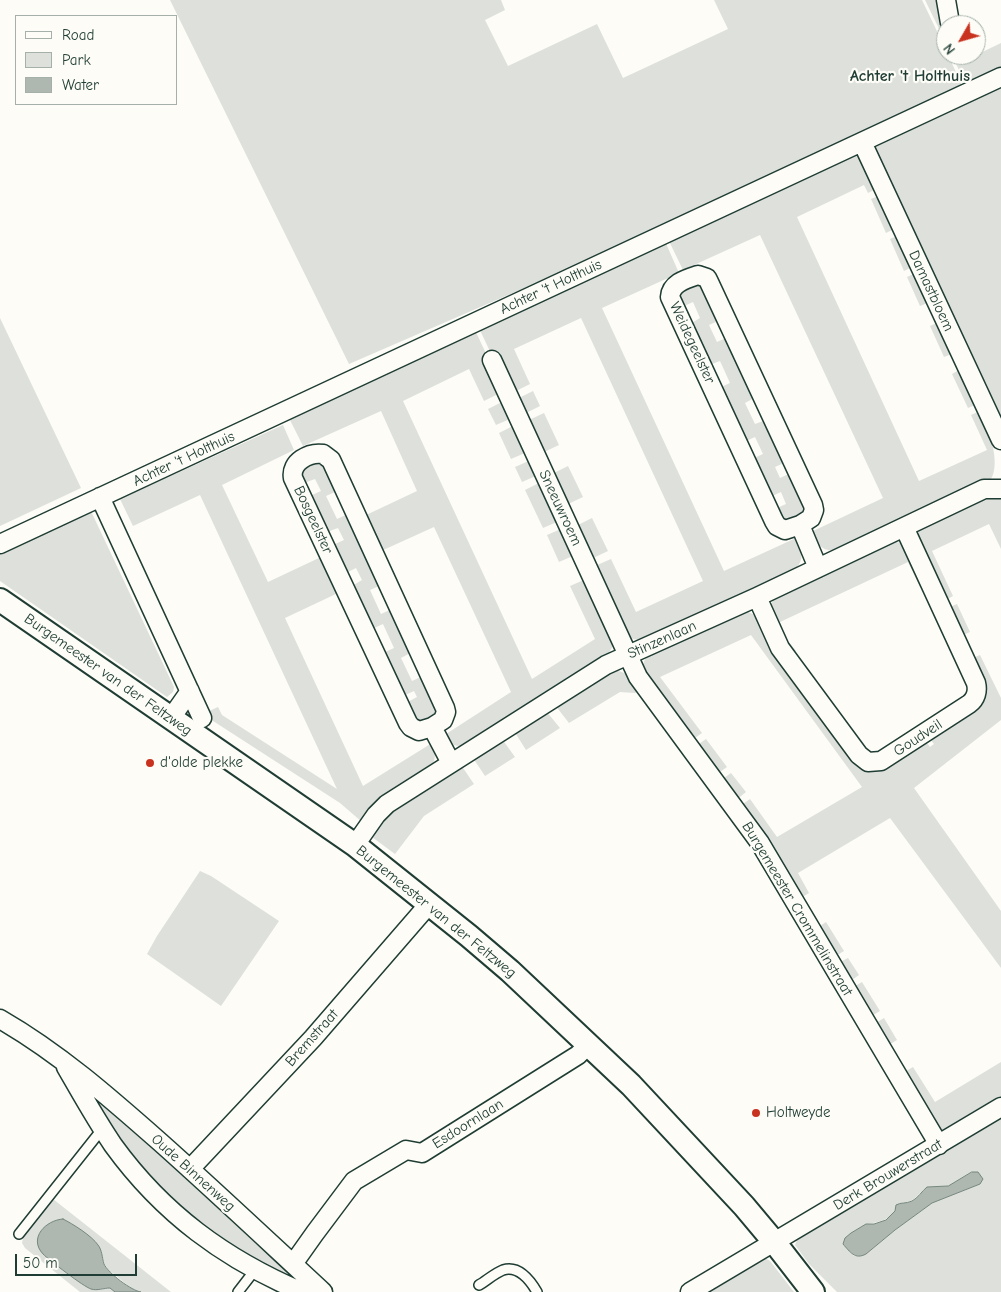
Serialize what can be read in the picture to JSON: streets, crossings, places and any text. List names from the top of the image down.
{
  "streets": {
    "street": [
      "Achter 't Holthuis",
      "Damastbloem",
      "Weidegeelster",
      "Sneeuwroem",
      "Bosgeelster",
      "Stinzenlaan",
      "Burgemeester van der Feltzweg",
      "Goudveil",
      "Burgemeester Crommelinstraat",
      "Bremstraat",
      "Esdoornlaan",
      "Oude Binnenweg",
      "Derk Brouwerstraat"
    ]
  },
  "crossings": [
    ["Achter 't Holthuis", "Damastbloem"],
    ["Sneeuwroem", "Stinzenlaan"],
    ["Sneeuwroem", "Burgemeester Crommelinstraat"],
    ["Stinzenlaan", "Burgemeester van der Feltzweg"],
    ["Stinzenlaan", "Goudveil"],
    ["Stinzenlaan", "Burgemeester Crommelinstraat"],
    ["Burgemeester van der Feltzweg", "Bremstraat"],
    ["Burgemeester van der Feltzweg", "Esdoornlaan"],
    ["Burgemeester van der Feltzweg", "Derk Brouwerstraat"],
    ["Burgemeester Crommelinstraat", "Derk Brouwerstraat"],
    ["Bremstraat", "Oude Binnenweg"],
    ["Esdoornlaan", "Oude Binnenweg"]
  ],
  "districts": ["Achter 't Holthuis"],
  "places": ["d'olde plekke", "Holtweyde"],
  "legend": ["Road", "Park", "Water"],
  "scale_bar": "50 m",
  "north": "bottom left"
}
